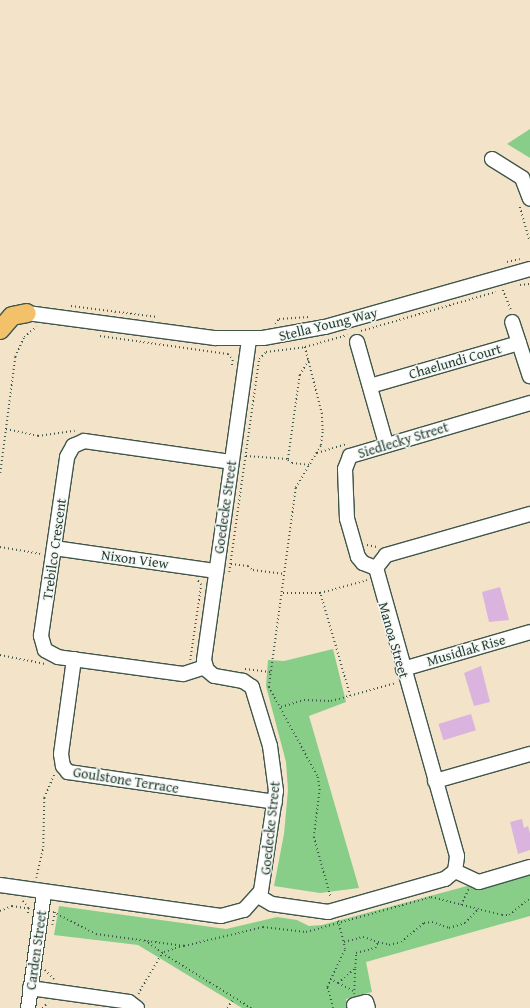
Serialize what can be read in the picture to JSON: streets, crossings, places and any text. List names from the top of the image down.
{
  "streets": {
    "street": [
      "Stella Young Way",
      "Chaelundi Court",
      "Siedlecky Street",
      "Goedecke Street",
      "Trebilco Crescent",
      "Nixon View",
      "Manoa Street",
      "Musidlak Rise",
      "Goulstone Terrace",
      "Carden Street"
    ]
  },
  "crossings": [
    ["Stella Young Way", "Goedecke Street"],
    ["Siedlecky Street", "Manoa Street"],
    ["Goedecke Street", "Trebilco Crescent"],
    ["Goedecke Street", "Nixon View"],
    ["Goedecke Street", "Goulstone Terrace"],
    ["Trebilco Crescent", "Nixon View"],
    ["Trebilco Crescent", "Goulstone Terrace"],
    ["Manoa Street", "Musidlak Rise"]
  ]
}
